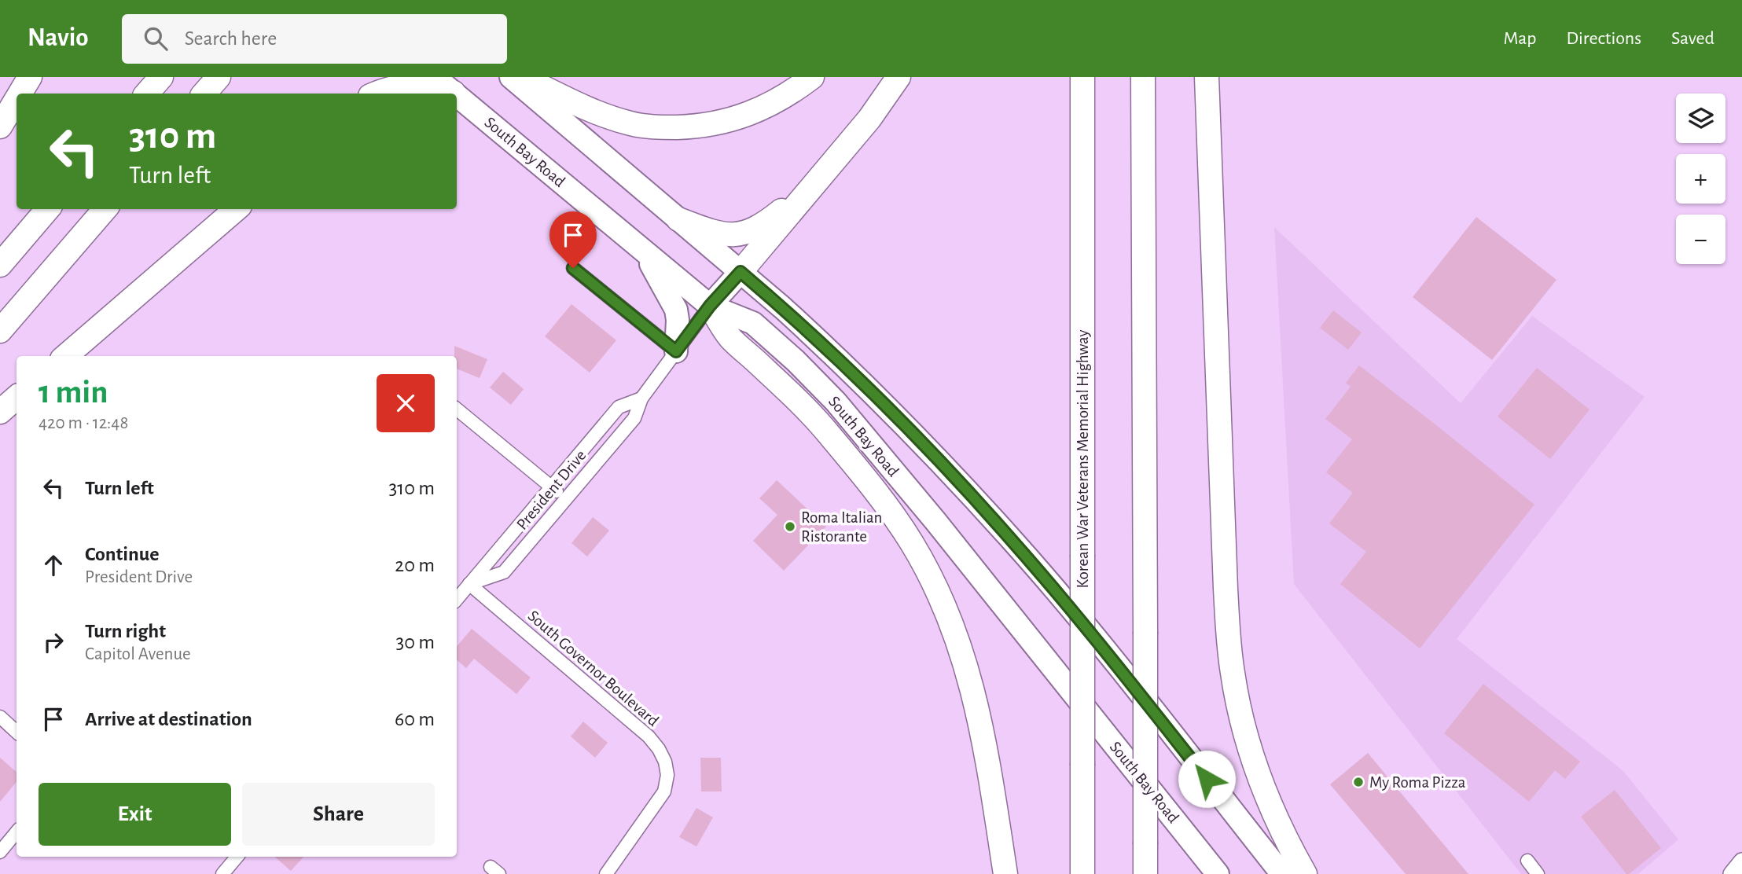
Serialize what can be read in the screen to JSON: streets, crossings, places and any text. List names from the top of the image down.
{
  "streets": {
    "highway": ["South Bay Road", "Korean War Veterans Memorial Highway"],
    "street": ["President Drive", "South Governor Boulevard"]
  },
  "crossings": [
    ["South Bay Road", "President Drive"],
    ["President Drive", "South Governor Boulevard"]
  ],
  "places": ["Roma Italian Ristorante", "My Roma Pizza"],
  "page": {
    "header": "Navio",
    "search": "Search here",
    "nav": ["Map", "Directions", "Saved"],
    "map_buttons": ["+", "−"],
    "turn": ["310 m", "Turn left"],
    "heading": ["1 min", "420 m · 12:48"],
    "list": [
      {
        "name": "Turn left",
        "value": "310 m"
      },
      {
        "name": "Continue",
        "note": "President Drive",
        "value": "20 m"
      },
      {
        "name": "Turn right",
        "note": "Capitol Avenue",
        "value": "30 m"
      },
      {
        "name": "Arrive at destination",
        "value": "60 m"
      }
    ],
    "buttons": ["Exit", "Share"]
  }
}
